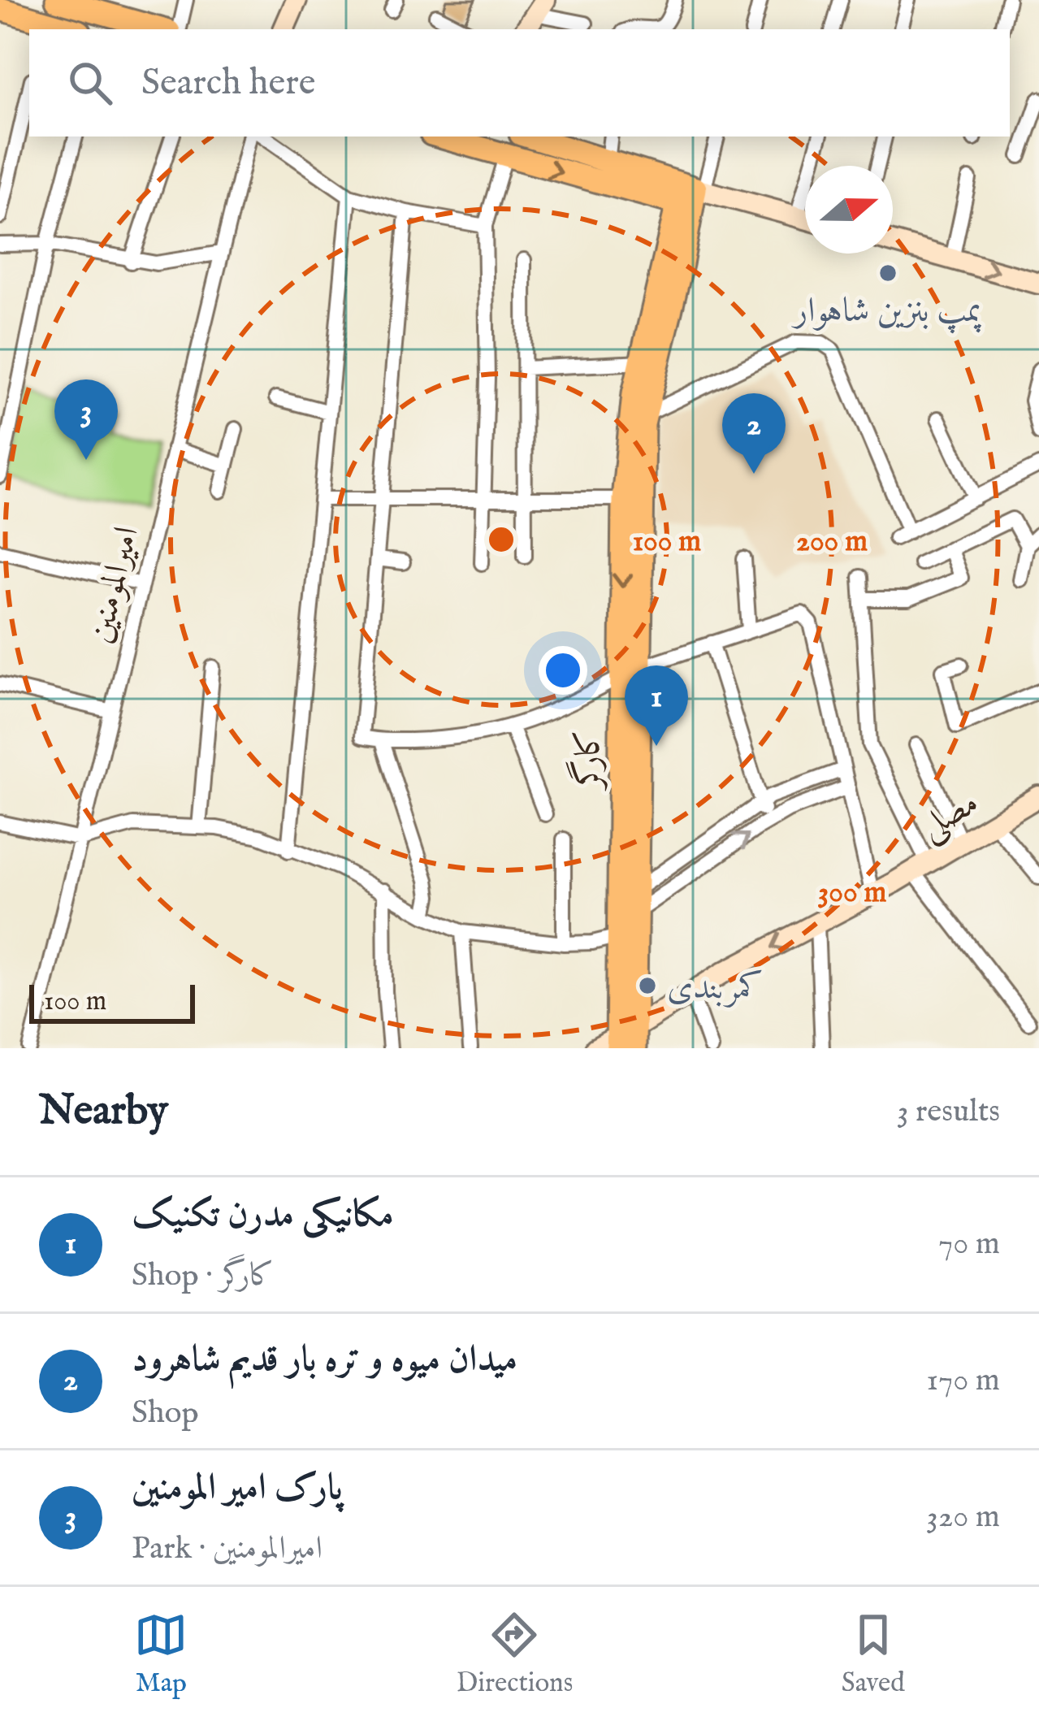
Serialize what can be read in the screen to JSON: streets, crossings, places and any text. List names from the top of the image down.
{
  "streets": {
    "main road": ["کارگر"],
    "street": ["امیرالمومنین", "مصلی"]
  },
  "crossings": [
    ["کارگر", "مصلی"]
  ],
  "places": ["پمپ بنزین شاهوار", "کمربندی"],
  "scale_bar": "100 m",
  "north": "right",
  "page": {
    "search": "Search here",
    "pins": ["3", "2", "1"],
    "scale": "100 m",
    "heading": ["Nearby", "3 results"],
    "list": [
      {
        "mark": "1",
        "name": "مکانیکی مدرن تکنیک",
        "note": "Shop · کارگر",
        "value": "70 m"
      },
      {
        "mark": "2",
        "name": "میدان میوه و تره بار قدیم شاهرود",
        "note": "Shop",
        "value": "170 m"
      },
      {
        "mark": "3",
        "name": "پارک امیر المومنین",
        "note": "Park · امیرالمومنین",
        "value": "320 m"
      }
    ],
    "nav": ["Map", "Directions", "Saved"]
  },
  "rings": ["100 m", "200 m", "300 m"]
}
